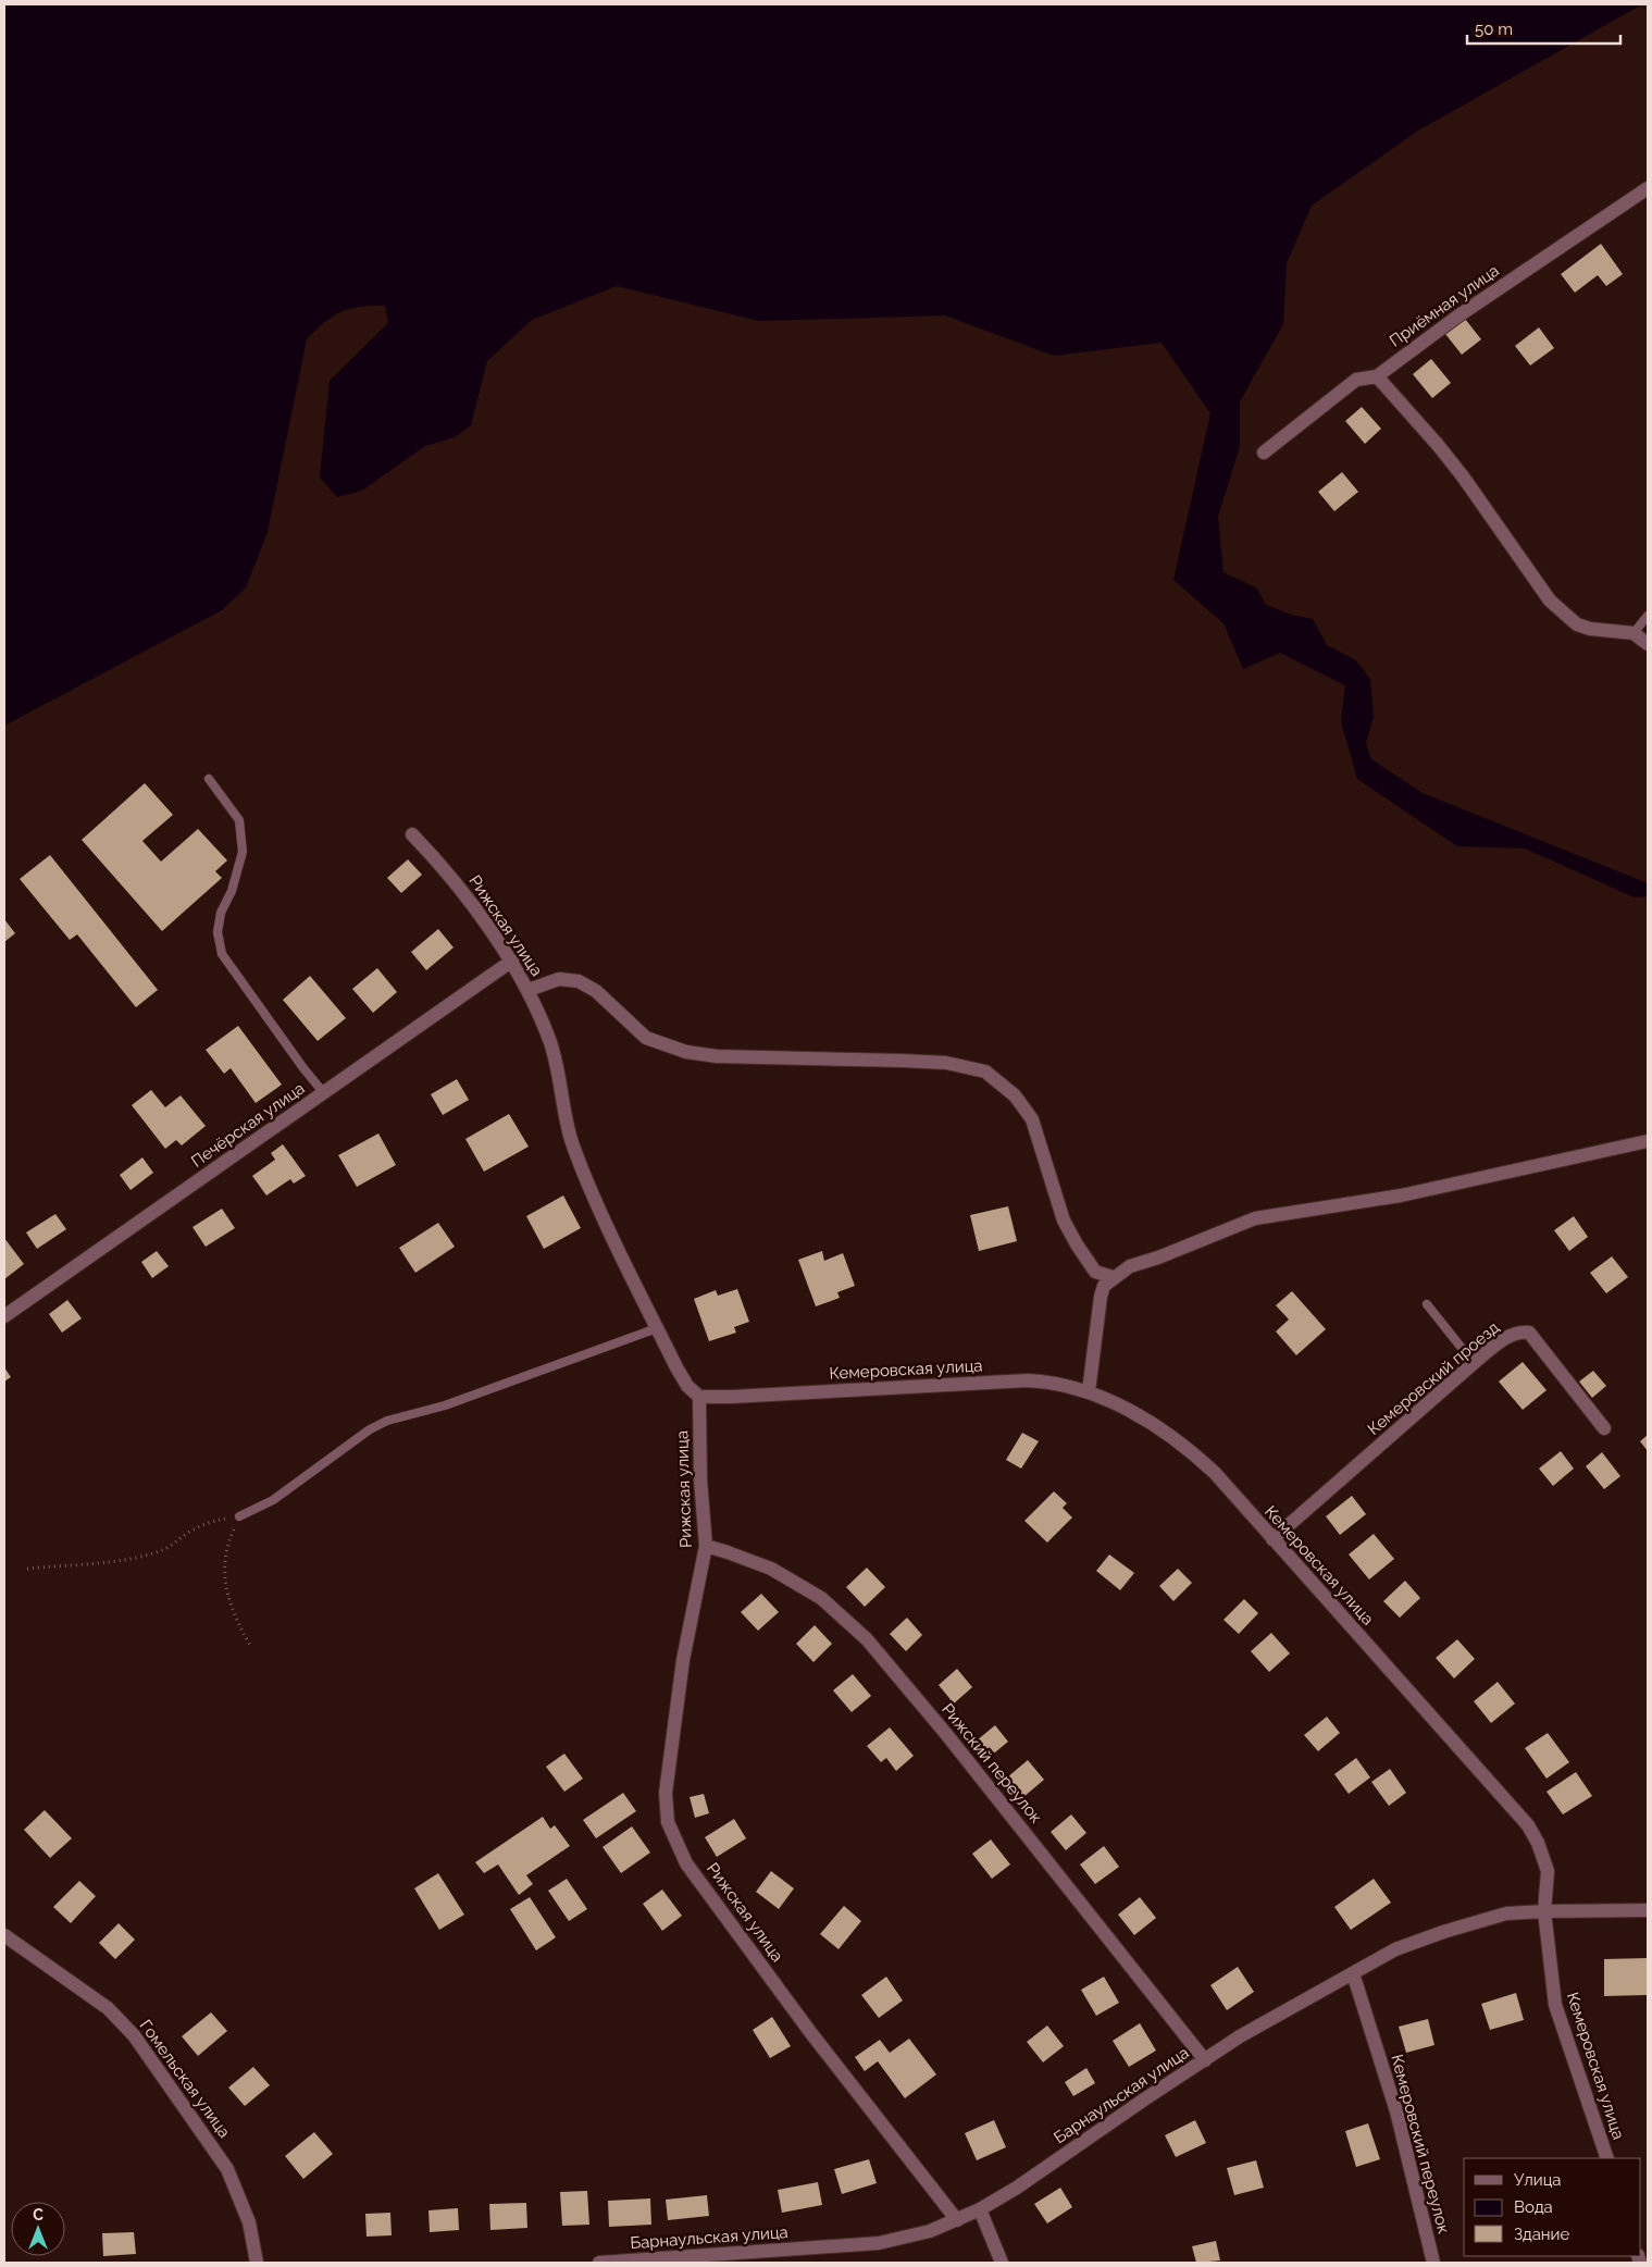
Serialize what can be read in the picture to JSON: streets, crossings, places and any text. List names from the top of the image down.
{
  "streets": {
    "street": [
      "Приёмная улица",
      "Рижская улица",
      "Печёрская улица",
      "Кемеровская улица",
      "Кемеровский проезд",
      "Рижский переулок",
      "Гомельская улица",
      "Барнаульская улица",
      "Кемеровский переулок"
    ]
  },
  "crossings": [
    ["Рижская улица", "Печёрская улица"],
    ["Рижская улица", "Кемеровская улица"],
    ["Рижская улица", "Рижский переулок"],
    ["Рижская улица", "Барнаульская улица"],
    ["Кемеровская улица", "Кемеровский проезд"],
    ["Кемеровская улица", "Барнаульская улица"],
    ["Рижский переулок", "Барнаульская улица"],
    ["Барнаульская улица", "Кемеровский переулок"]
  ],
  "legend": ["Улица", "Вода", "Здание"],
  "scale_bar": "50 m",
  "north": "top"
}
